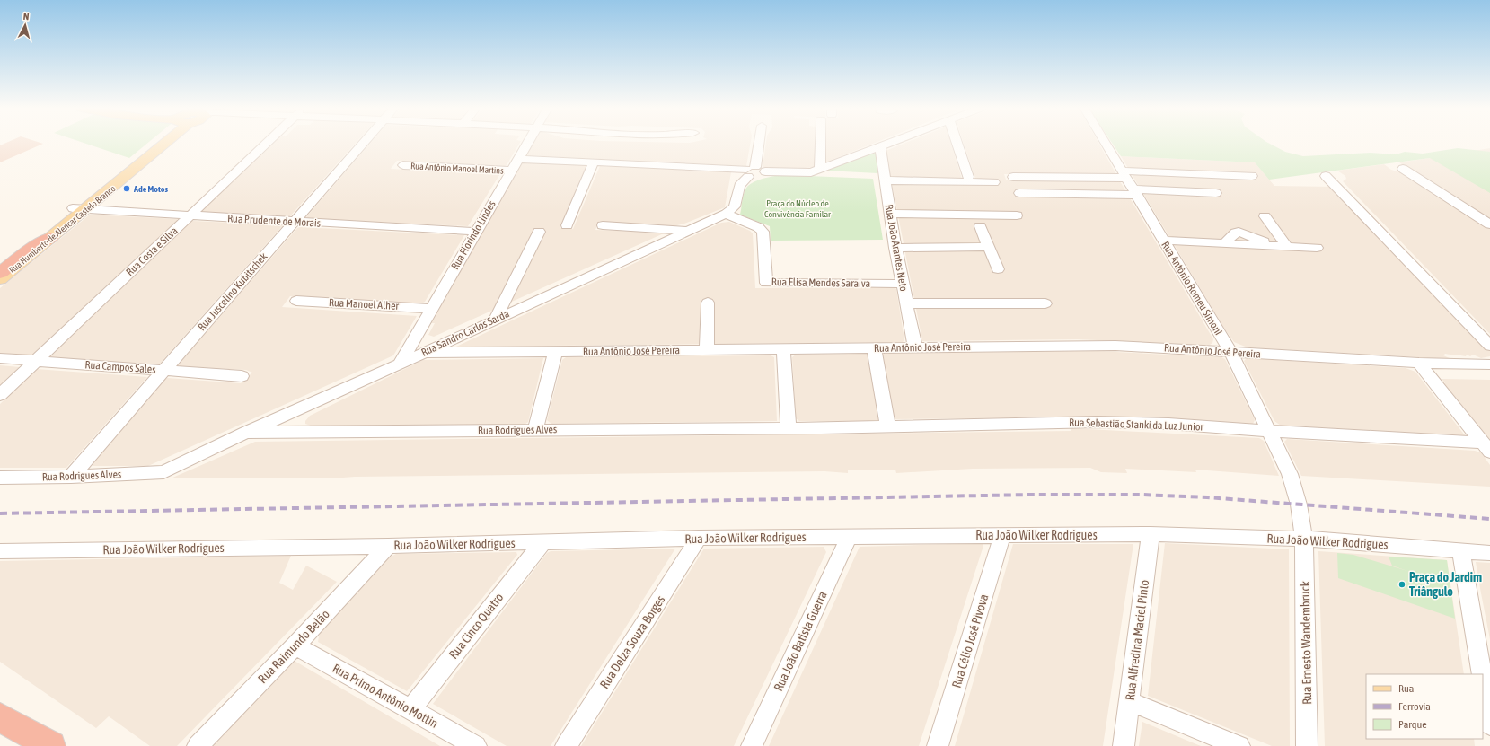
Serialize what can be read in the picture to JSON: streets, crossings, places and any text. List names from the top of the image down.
{
  "streets": {
    "main road": ["Rua Humberto de Alencar Castelo Branco"],
    "street": [
      "Rua Antônio Manoel Martins",
      "Rua Prudente de Morais",
      "Rua Florindo Lindes",
      "Rua João Arantes Neto",
      "Rua Costa e Silva",
      "Rua Elisa Mendes Saraiva",
      "Rua Antônio Romeu Simoni",
      "Rua Juscelino Kubitschek",
      "Rua Manoel Alher",
      "Rua Sandro Carlos Sarda",
      "Rua Antônio José Pereira",
      "Rua Campos Sales",
      "Rua Sebastião Stanki da Luz Junior",
      "Rua Rodrigues Alves",
      "Rua João Wilker Rodrigues",
      "Rua Cinco Quatro",
      "Rua Alfredina Maciel Pinto",
      "Rua João Batista Guerra",
      "Rua Célio José Pivova",
      "Rua Delza Souza Borges",
      "Rua Ernesto Wandembruck",
      "Rua Raimundo Belão",
      "Rua Primo Antônio Mottin"
    ]
  },
  "crossings": [
    ["Rua Antônio Manoel Martins", "Rua Florindo Lindes"],
    ["Rua Prudente de Morais", "Rua Humberto de Alencar Castelo Branco"],
    ["Rua Prudente de Morais", "Rua Florindo Lindes"],
    ["Rua Prudente de Morais", "Rua Costa e Silva"],
    ["Rua Prudente de Morais", "Rua Juscelino Kubitschek"],
    ["Rua Florindo Lindes", "Rua Manoel Alher"],
    ["Rua Florindo Lindes", "Rua Sandro Carlos Sarda"],
    ["Rua João Arantes Neto", "Rua Elisa Mendes Saraiva"],
    ["Rua João Arantes Neto", "Rua Antônio José Pereira"],
    ["Rua Costa e Silva", "Rua Campos Sales"],
    ["Rua Elisa Mendes Saraiva", "Rua Sandro Carlos Sarda"],
    ["Rua Antônio Romeu Simoni", "Rua Antônio José Pereira"],
    ["Rua Antônio Romeu Simoni", "Rua Sebastião Stanki da Luz Junior"],
    ["Rua Antônio Romeu Simoni", "Rua Ernesto Wandembruck"],
    ["Rua Juscelino Kubitschek", "Rua Campos Sales"],
    ["Rua Juscelino Kubitschek", "Rua Rodrigues Alves"],
    ["Rua Sandro Carlos Sarda", "Rua Antônio José Pereira"],
    ["Rua Sandro Carlos Sarda", "Rua Rodrigues Alves"],
    ["Rua Sebastião Stanki da Luz Junior", "Rua Rodrigues Alves"],
    ["Rua João Wilker Rodrigues", "Rua Cinco Quatro"],
    ["Rua João Wilker Rodrigues", "Rua Alfredina Maciel Pinto"],
    ["Rua João Wilker Rodrigues", "Rua João Batista Guerra"],
    ["Rua João Wilker Rodrigues", "Rua Célio José Pivova"],
    ["Rua João Wilker Rodrigues", "Rua Delza Souza Borges"],
    ["Rua João Wilker Rodrigues", "Rua Ernesto Wandembruck"],
    ["Rua João Wilker Rodrigues", "Rua Raimundo Belão"],
    ["Rua Cinco Quatro", "Rua Primo Antônio Mottin"],
    ["Rua Raimundo Belão", "Rua Primo Antônio Mottin"]
  ],
  "parks": ["Praça do Núcleo de Convivência Familar"],
  "places": ["Ade Motos", "Praça do Jardim Triângulo"],
  "legend": ["Rua", "Ferrovia", "Parque"],
  "north": "top"
}
